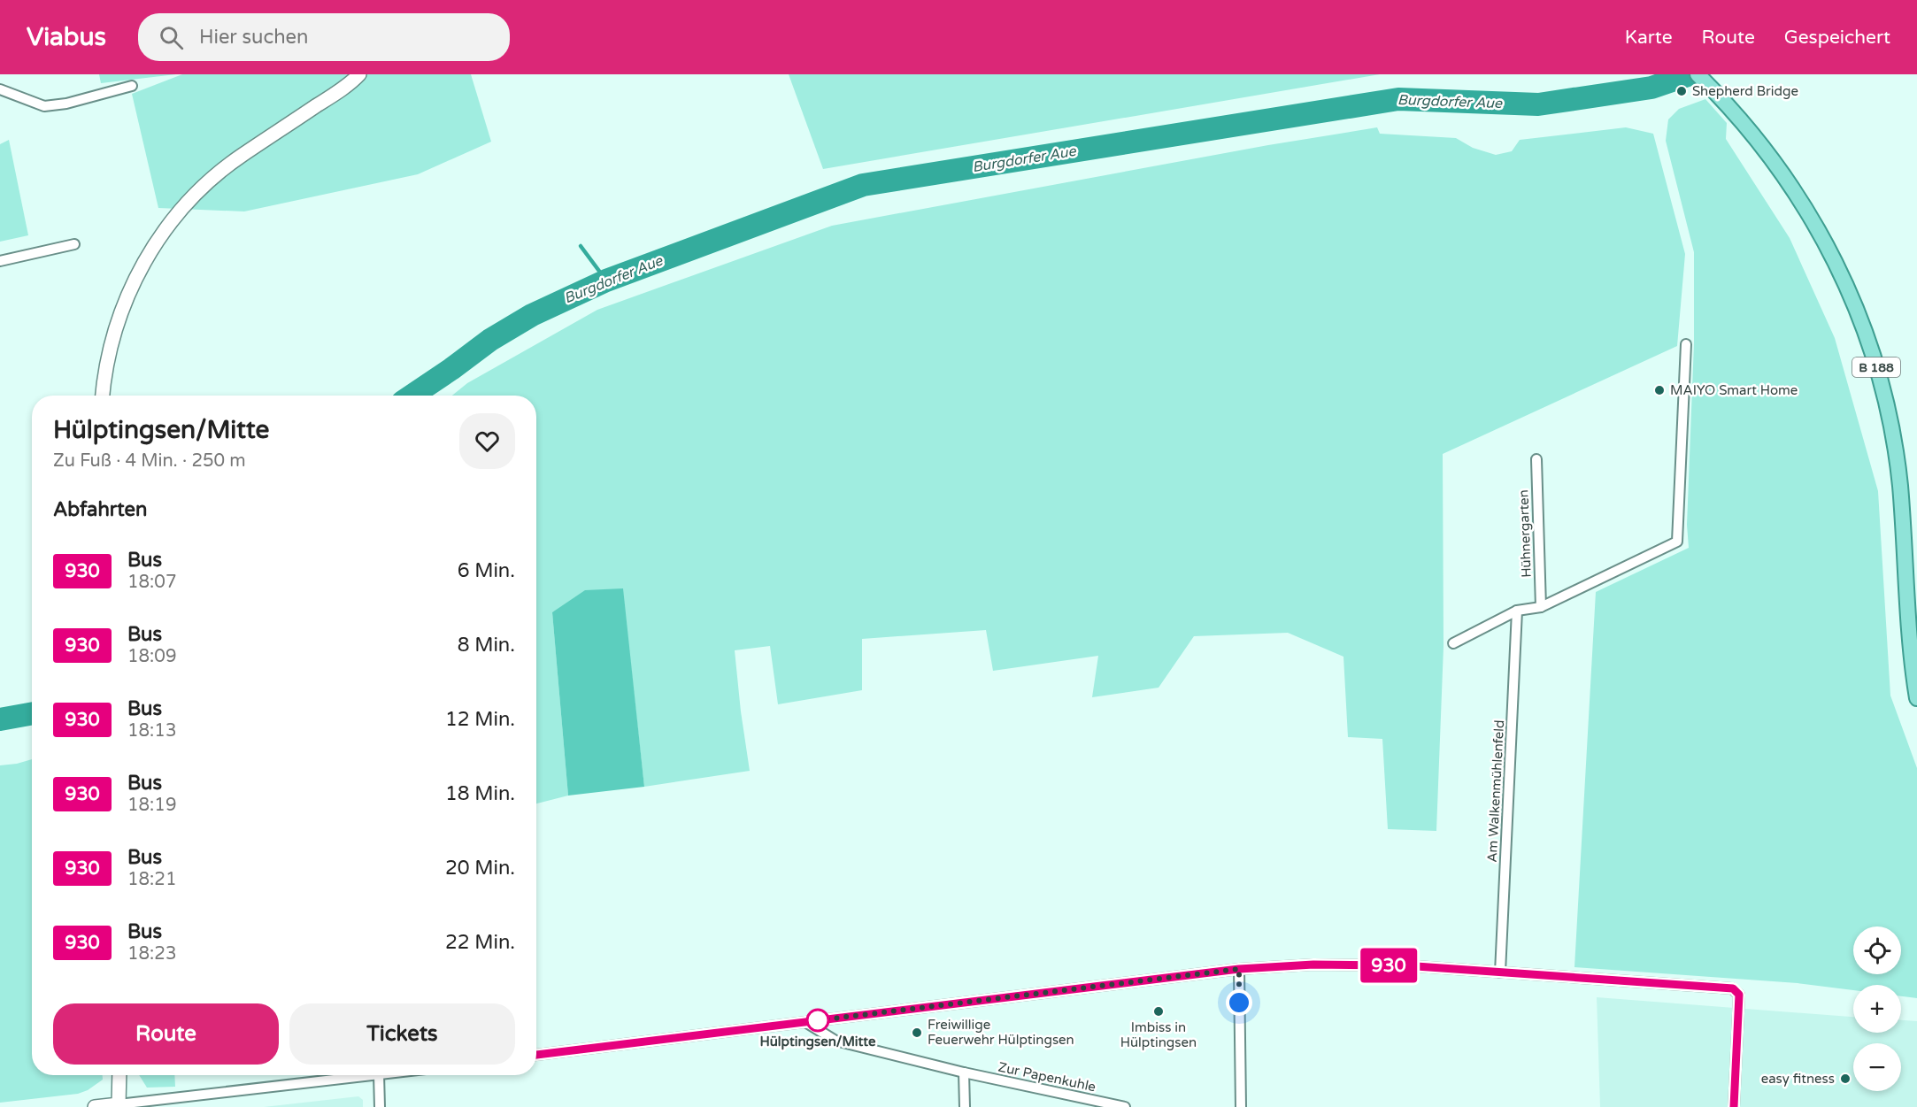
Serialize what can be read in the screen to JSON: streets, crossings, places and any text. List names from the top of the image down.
{
  "streets": {
    "main road": ["B 188"],
    "street": ["Hühnergarten", "Am Walkenmühlenfeld", "Zur Papenkuhle"]
  },
  "water": ["Burgdorfer Aue"],
  "places": [
    "Shepherd Bridge",
    "MAIYO Smart Home",
    "Imbiss in Hülptingsen",
    "Hülptingsen/Mitte",
    "Freiwillige Feuerwehr Hülptingsen",
    "easy fitness"
  ],
  "lines": ["bus line 930"],
  "page": {
    "header": "Viabus",
    "search": "Hier suchen",
    "nav": ["Karte", "Route", "Gespeichert"],
    "on_map": "930",
    "heading": [
      ["Hülptingsen/Mitte", "Zu Fuß · 4 Min. · 250 m"],
      "Abfahrten"
    ],
    "list": [
      {
        "mark": "930",
        "name": "Bus",
        "note": "18:07",
        "value": "6 Min."
      },
      {
        "mark": "930",
        "name": "Bus",
        "note": "18:09",
        "value": "8 Min."
      },
      {
        "mark": "930",
        "name": "Bus",
        "note": "18:13",
        "value": "12 Min."
      },
      {
        "mark": "930",
        "name": "Bus",
        "note": "18:19",
        "value": "18 Min."
      },
      {
        "mark": "930",
        "name": "Bus",
        "note": "18:21",
        "value": "20 Min."
      },
      {
        "mark": "930",
        "name": "Bus",
        "note": "18:23",
        "value": "22 Min."
      }
    ],
    "map_buttons": ["+", "−"],
    "buttons": ["Route", "Tickets"]
  }
}
